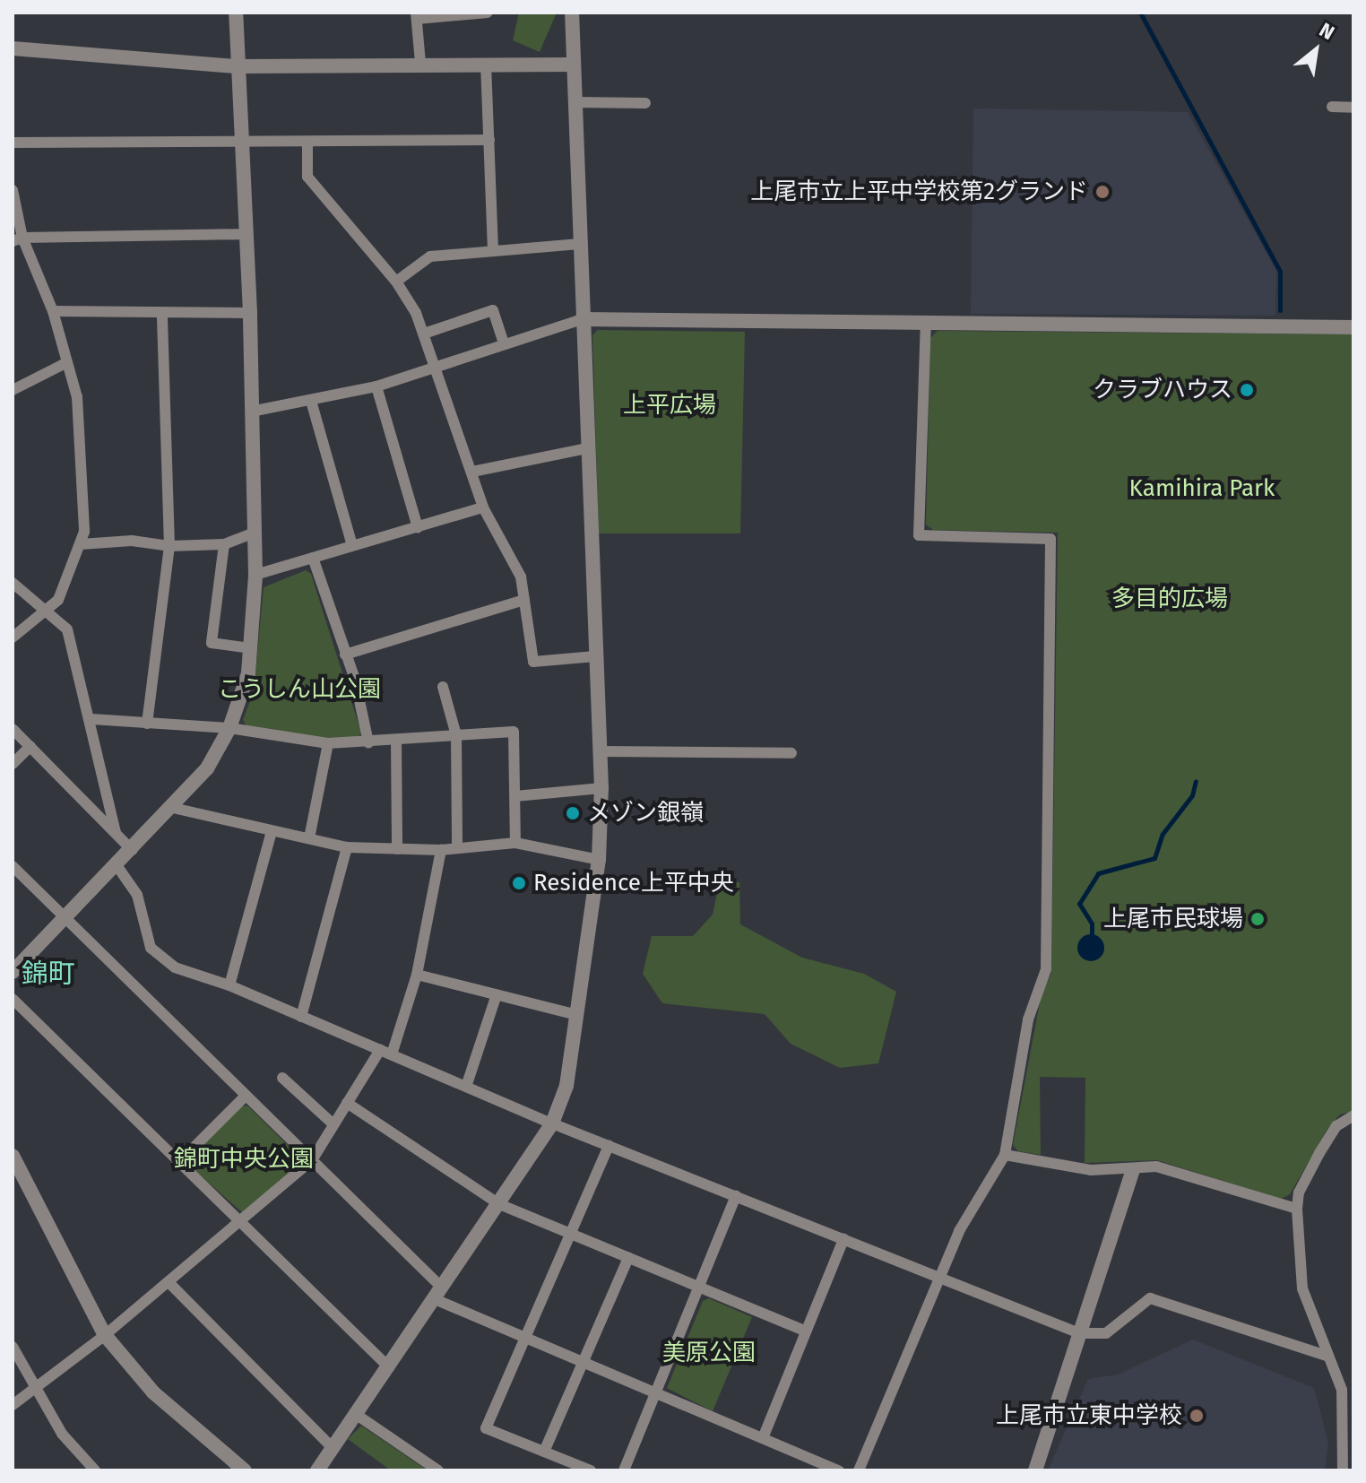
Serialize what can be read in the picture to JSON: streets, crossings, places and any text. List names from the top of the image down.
{
  "districts": ["錦町"],
  "parks": [
    "上平広場",
    "Kamihira Park",
    "多目的広場",
    "こうしん山公園",
    "錦町中央公園",
    "美原公園"
  ],
  "places": [
    "上尾市立上平中学校第2グランド",
    "クラブハウス",
    "メゾン銀嶺",
    "Residence上平中央",
    "上尾市民球場",
    "上尾市立東中学校"
  ],
  "north": "top right"
}
